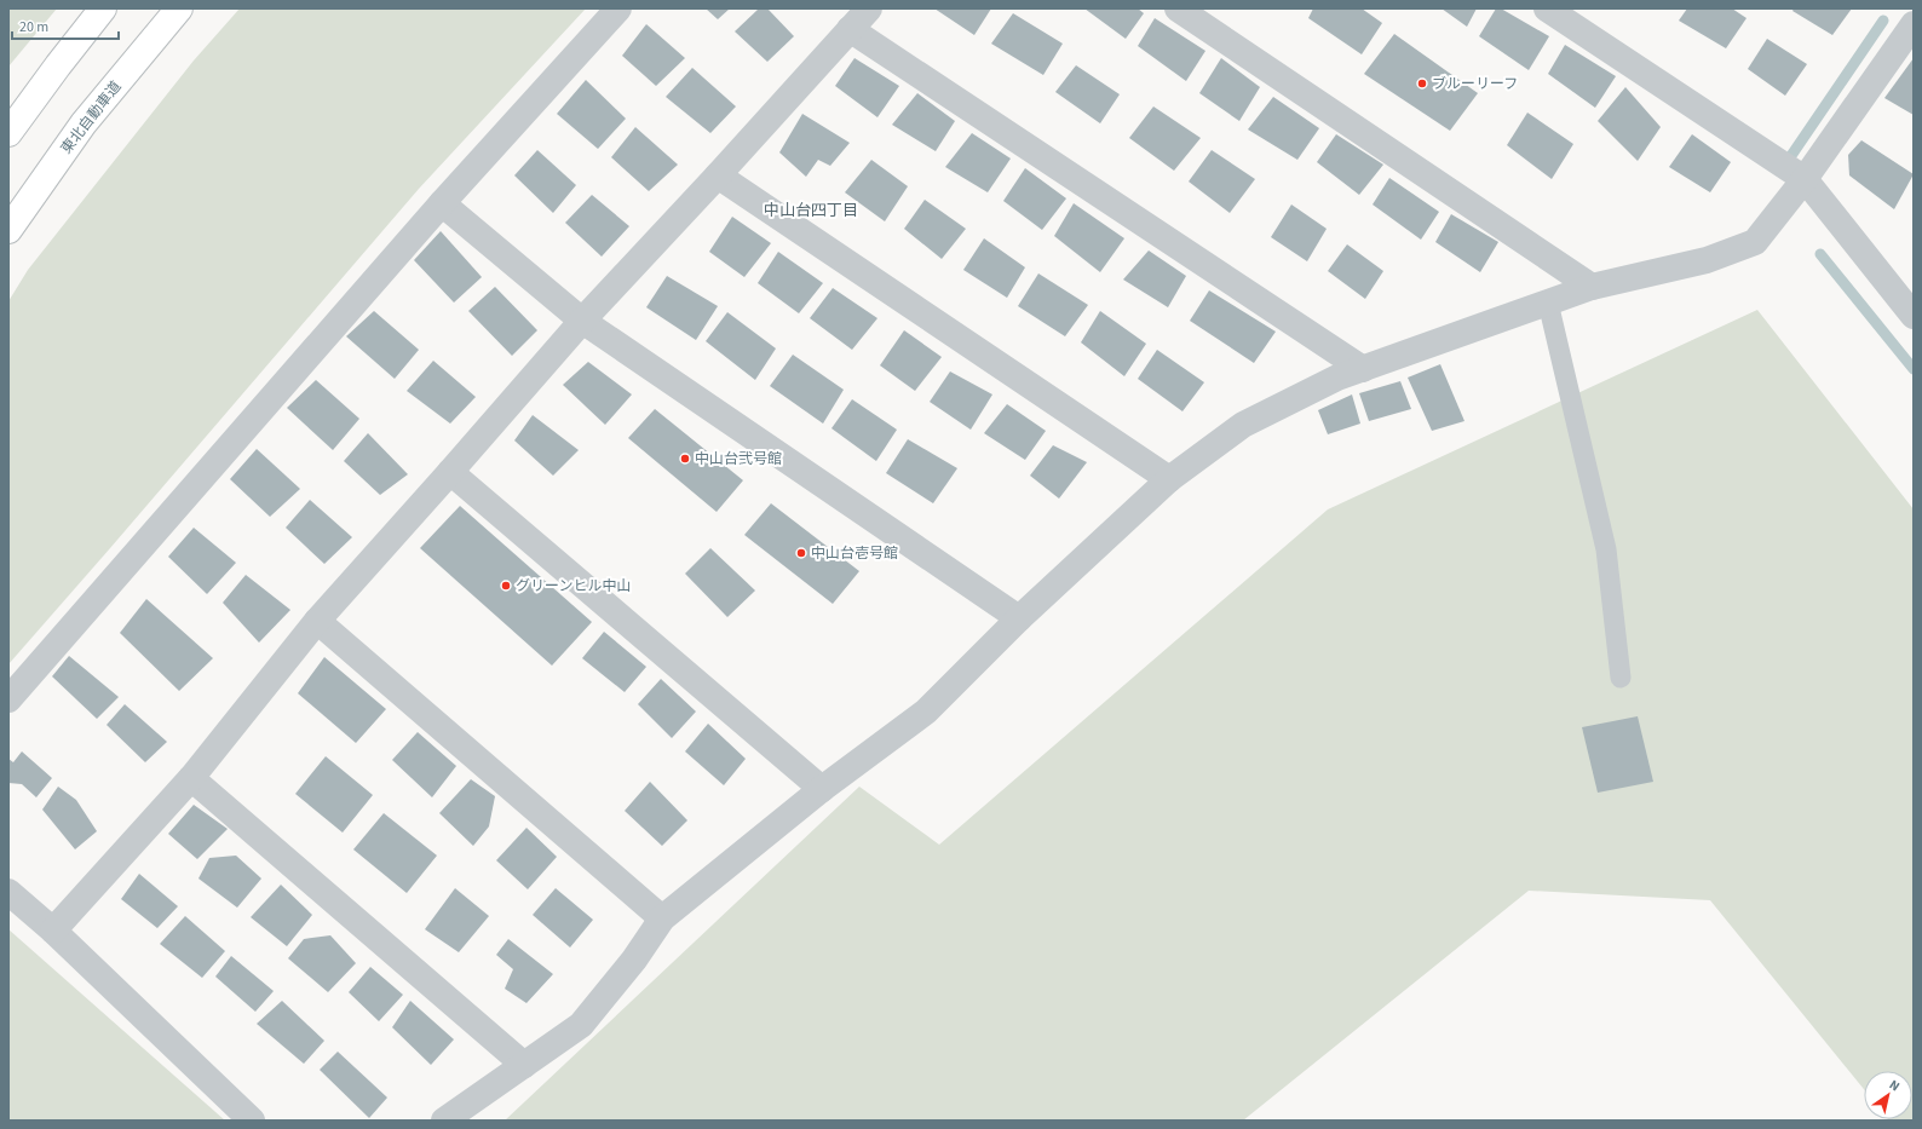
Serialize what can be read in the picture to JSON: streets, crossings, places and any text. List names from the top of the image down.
{
  "streets": {
    "highway": ["東北自動車道"]
  },
  "districts": ["中山台四丁目"],
  "places": [
    "ブルーリーフ",
    "中山台弐号館",
    "中山台壱号館",
    "グリーンヒル中山"
  ],
  "scale_bar": "20 m",
  "north": "top right"
}
